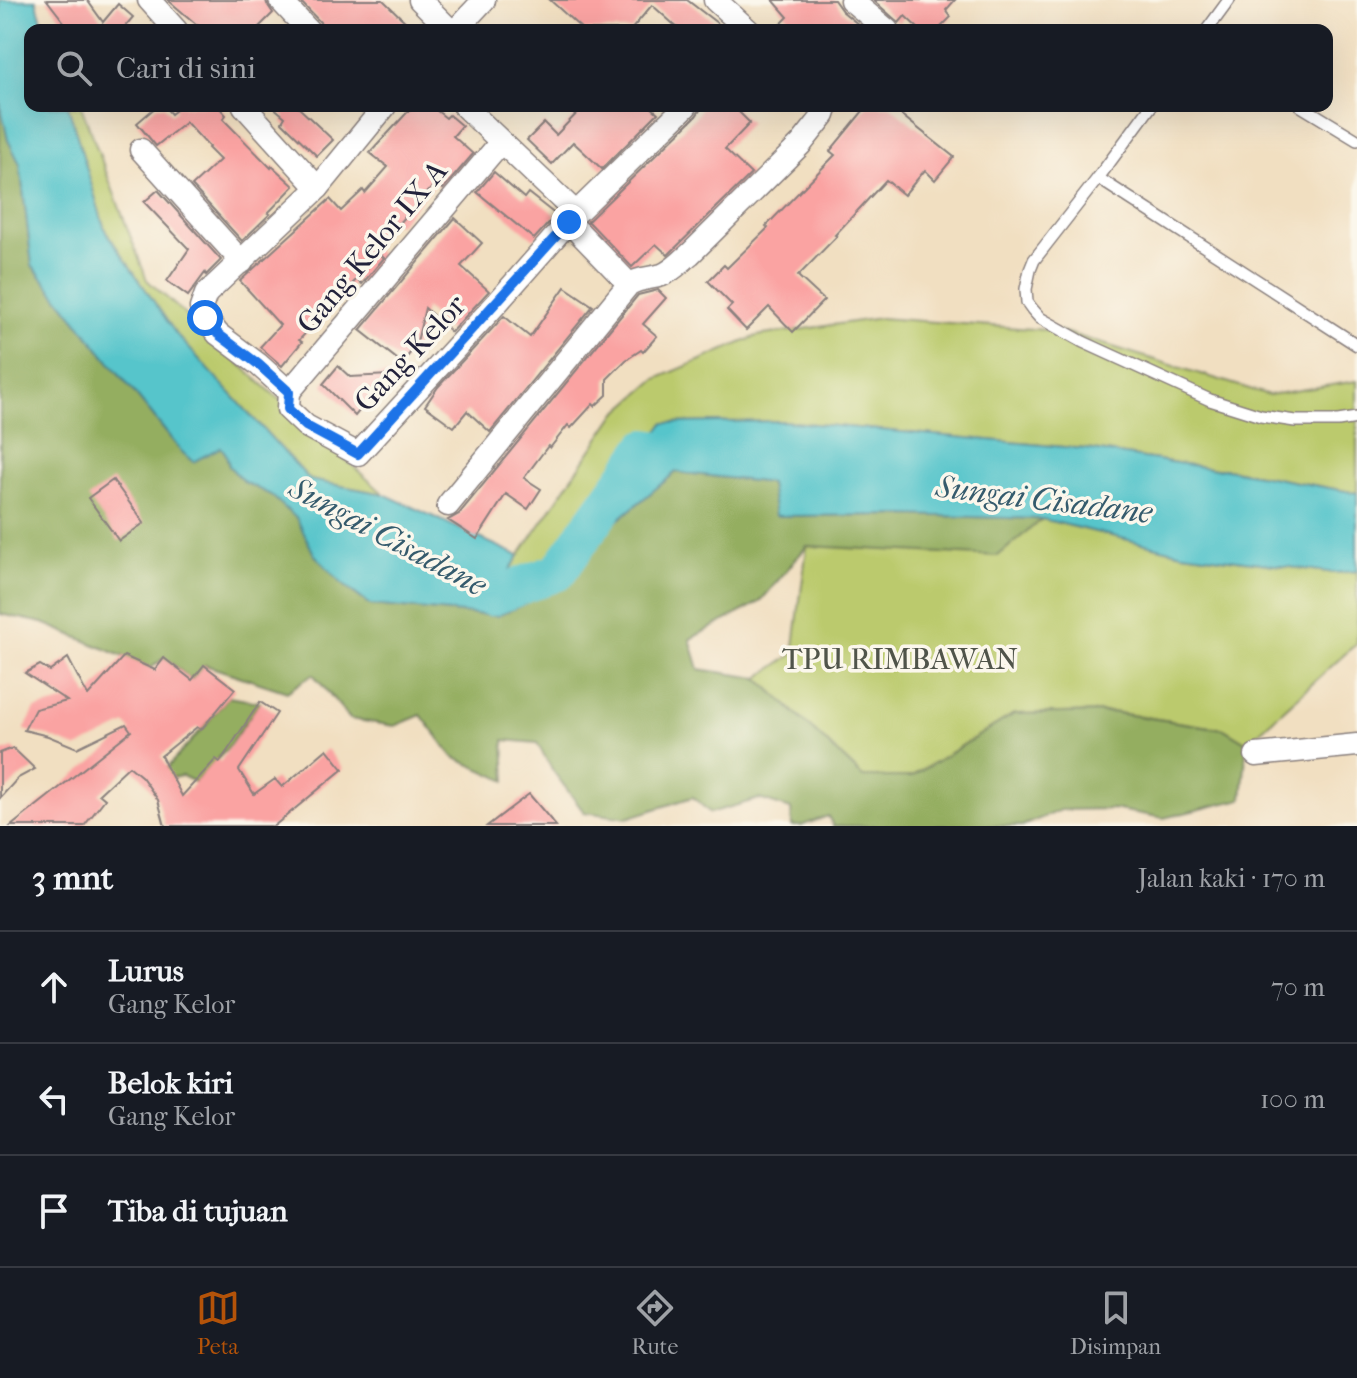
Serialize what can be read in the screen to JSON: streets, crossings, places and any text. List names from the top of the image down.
{
  "streets": {
    "street": ["Gang Kelor IX A", "Gang Kelor"]
  },
  "crossings": [
    ["Gang Kelor IX A", "Gang Kelor"]
  ],
  "water": ["Sungai Cisadane"],
  "parks": ["TPU RIMBAWAN"],
  "page": {
    "search": "Cari di sini",
    "heading": ["3 mnt", "Jalan kaki · 170 m"],
    "list": [
      ["Lurus", "Gang Kelor", "70 m"],
      ["Belok kiri", "Gang Kelor", "100 m"],
      "Tiba di tujuan"
    ],
    "nav": ["Peta", "Rute", "Disimpan"]
  }
}
